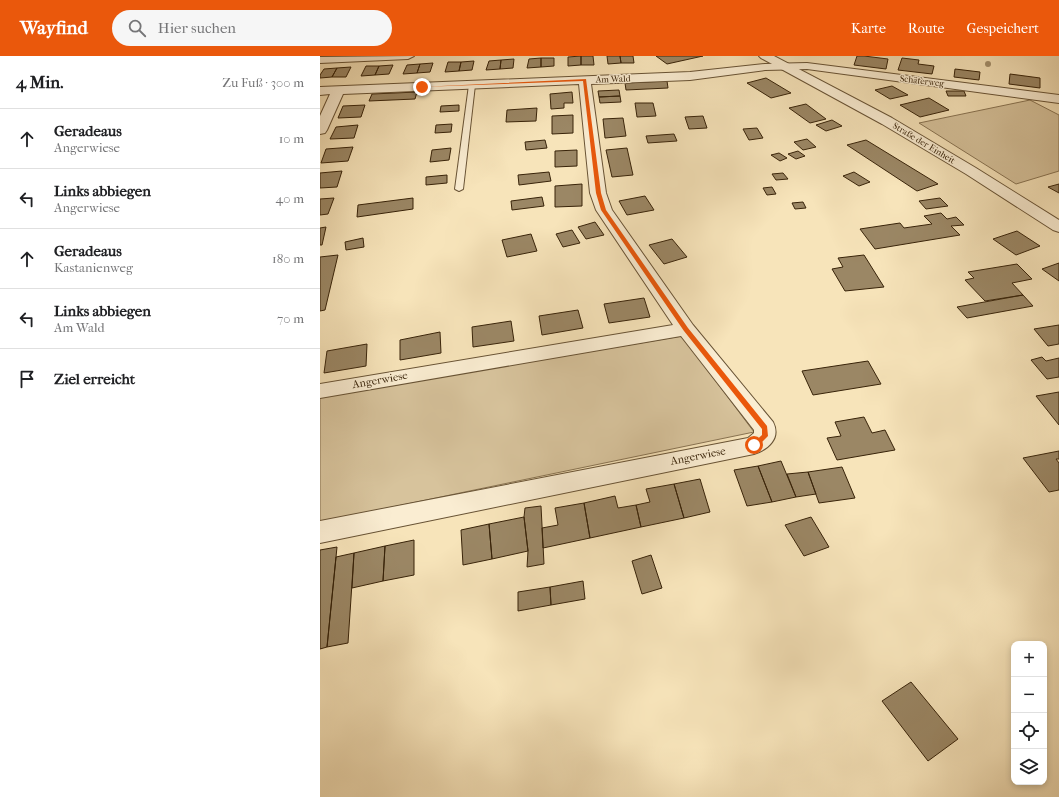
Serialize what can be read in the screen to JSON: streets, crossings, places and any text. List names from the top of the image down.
{
  "streets": {
    "street": [
      "Am Wald",
      "Schäferweg",
      "Straße der Einheit",
      "Angerwiese"
    ]
  },
  "crossings": [
    ["Am Wald", "Schäferweg"],
    ["Am Wald", "Straße der Einheit"],
    ["Schäferweg", "Straße der Einheit"]
  ],
  "page": {
    "header": "Wayfind",
    "search": "Hier suchen",
    "nav": ["Karte", "Route", "Gespeichert"],
    "heading": ["4 Min.", "Zu Fuß · 300 m"],
    "list": [
      ["Geradeaus", "Angerwiese", "10 m"],
      ["Links abbiegen", "Angerwiese", "40 m"],
      ["Geradeaus", "Kastanienweg", "180 m"],
      ["Links abbiegen", "Am Wald", "70 m"],
      "Ziel erreicht"
    ],
    "map_buttons": ["+", "−"]
  }
}
